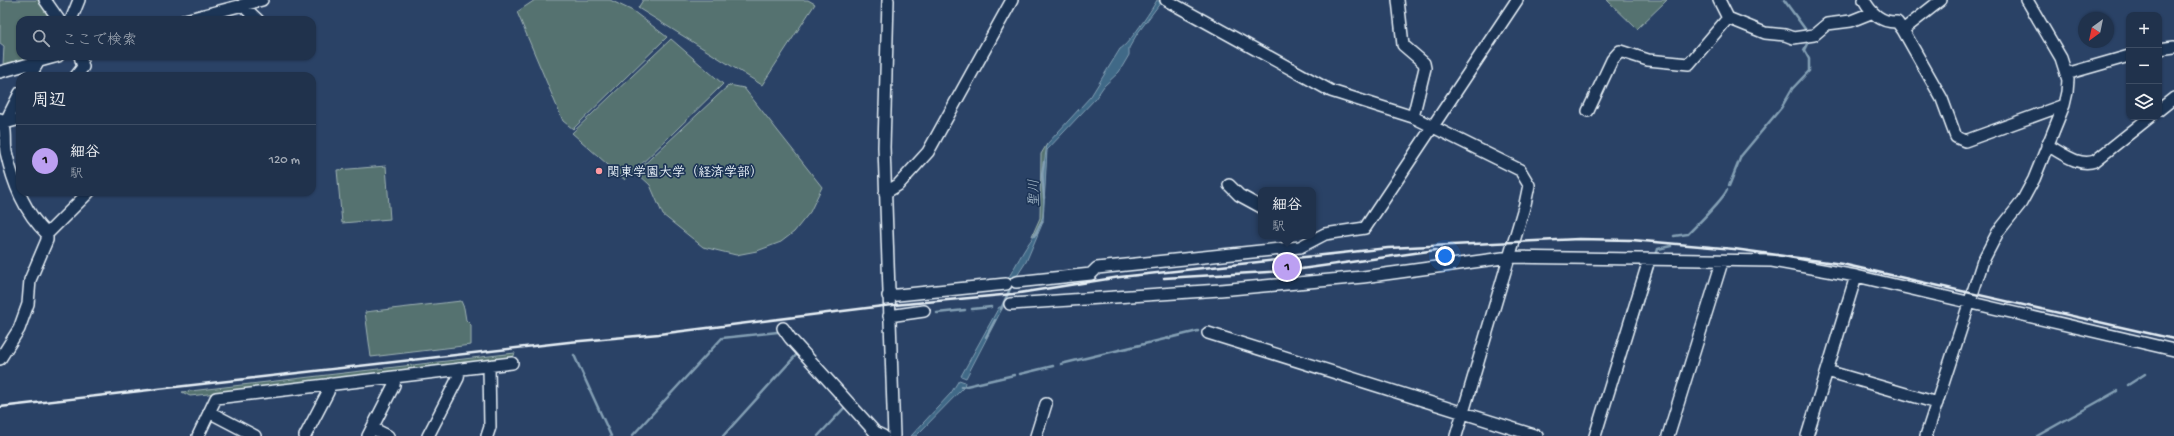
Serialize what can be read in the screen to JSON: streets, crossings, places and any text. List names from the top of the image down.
{
  "water": ["聖川"],
  "places": ["関東学園大学（経済学部）"],
  "north": "bottom left",
  "page": {
    "map_buttons": ["+", "−"],
    "search": "ここで検索",
    "heading": "周辺",
    "list": [
      {
        "mark": "1",
        "name": "細谷",
        "note": "駅",
        "value": "120 m"
      }
    ],
    "popup": ["細谷", "駅"],
    "pins": "1"
  }
}
